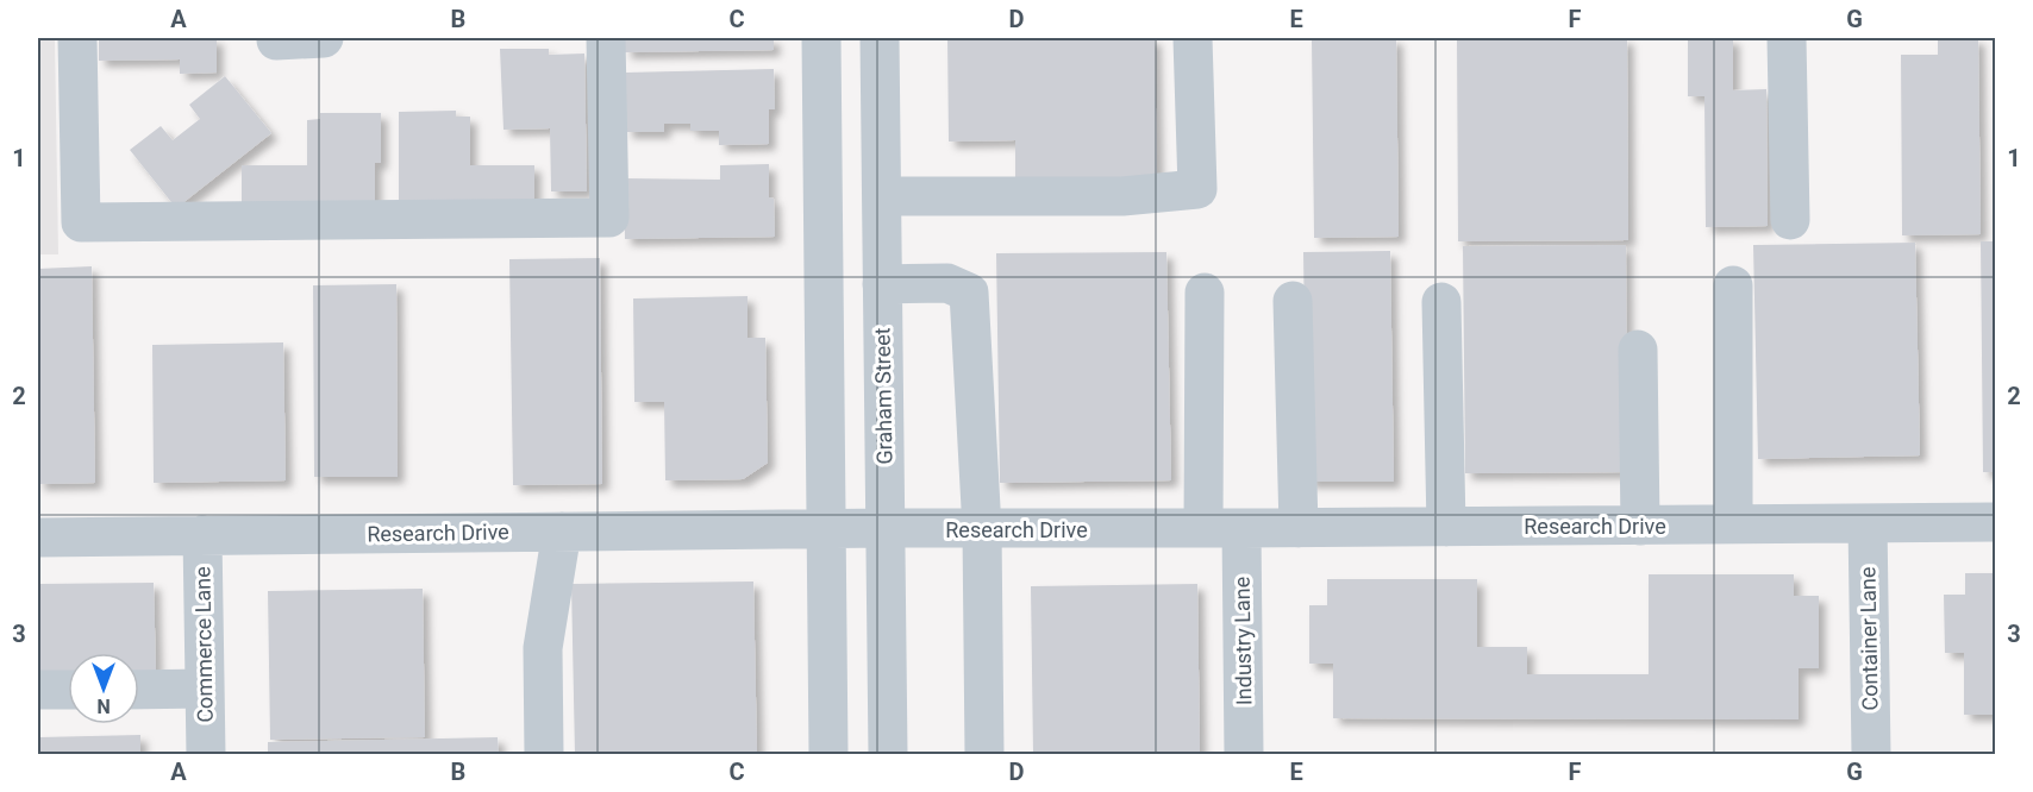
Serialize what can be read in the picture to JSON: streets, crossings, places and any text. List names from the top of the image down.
{
  "streets": {
    "street": [
      "Graham Street",
      "Research Drive",
      "Container Lane",
      "Industry Lane",
      "Commerce Lane"
    ]
  },
  "crossings": [
    ["Graham Street", "Research Drive"],
    ["Research Drive", "Container Lane"],
    ["Research Drive", "Industry Lane"],
    ["Research Drive", "Commerce Lane"]
  ],
  "north": "bottom",
  "grid": {
    "columns": [
      "A",
      "B",
      "C",
      "D",
      "E",
      "F",
      "G"
    ],
    "rows": ["1", "2", "3"]
  }
}
